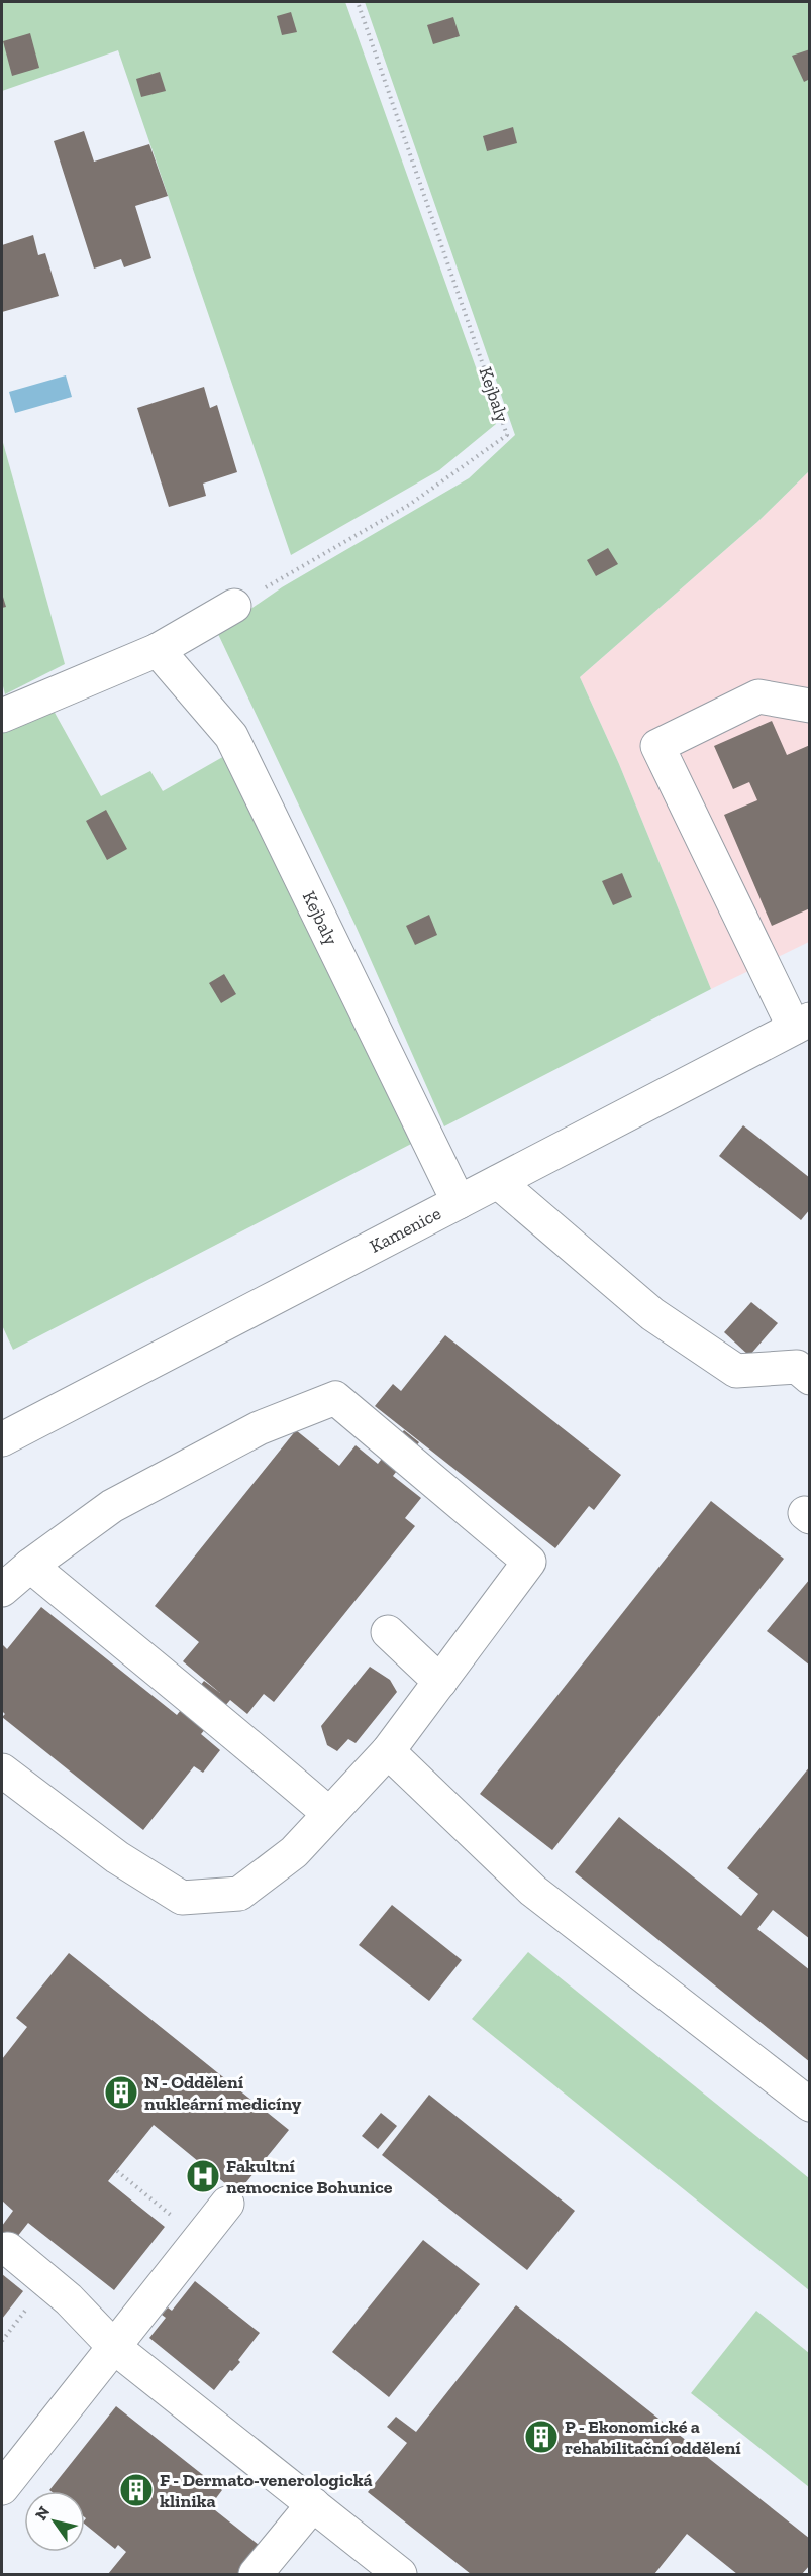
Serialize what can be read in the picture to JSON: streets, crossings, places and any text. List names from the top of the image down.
{
  "streets": {
    "street": ["Kejbaly", "Kamenice"]
  },
  "crossings": [
    ["Kejbaly", "Kamenice"]
  ],
  "places": {
    "building": ["N - Oddělení nukleární medicíny", "P - Ekonomické a rehabilitační oddělení", "F - Dermato-venerologická klinika"],
    "hospital": ["Fakultní nemocnice Bohunice"]
  },
  "north": "top left"
}
